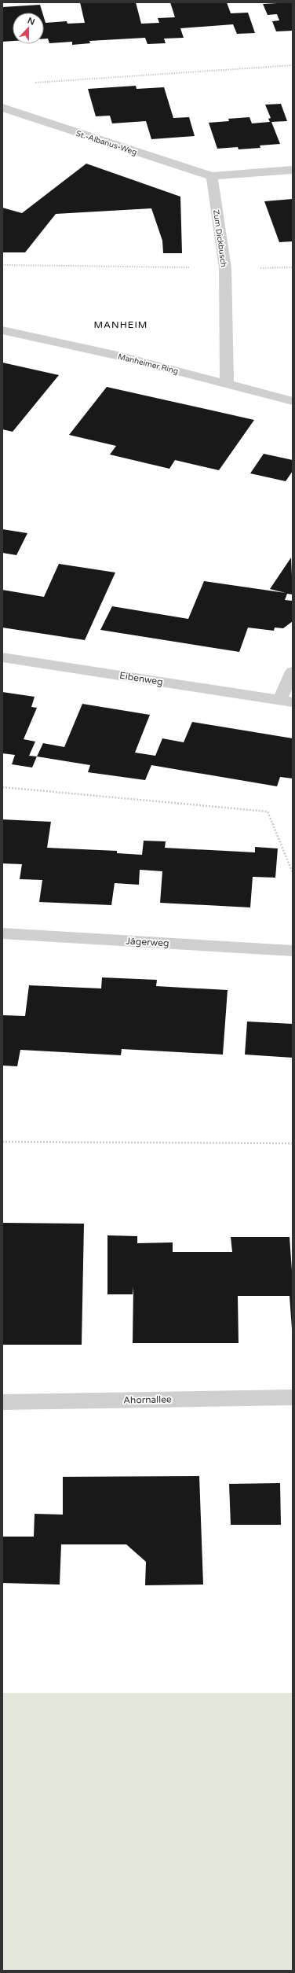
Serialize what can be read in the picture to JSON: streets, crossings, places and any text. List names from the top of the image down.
{
  "streets": {
    "street": [
      "St.-Albanus-Weg",
      "Zum Dickbusch",
      "Manheimer Ring",
      "Eibenweg",
      "Jägerweg",
      "Ahornallee"
    ]
  },
  "crossings": [
    ["St.-Albanus-Weg", "Zum Dickbusch"],
    ["Zum Dickbusch", "Manheimer Ring"]
  ],
  "districts": ["MANHEIM"],
  "north": "top"
}
